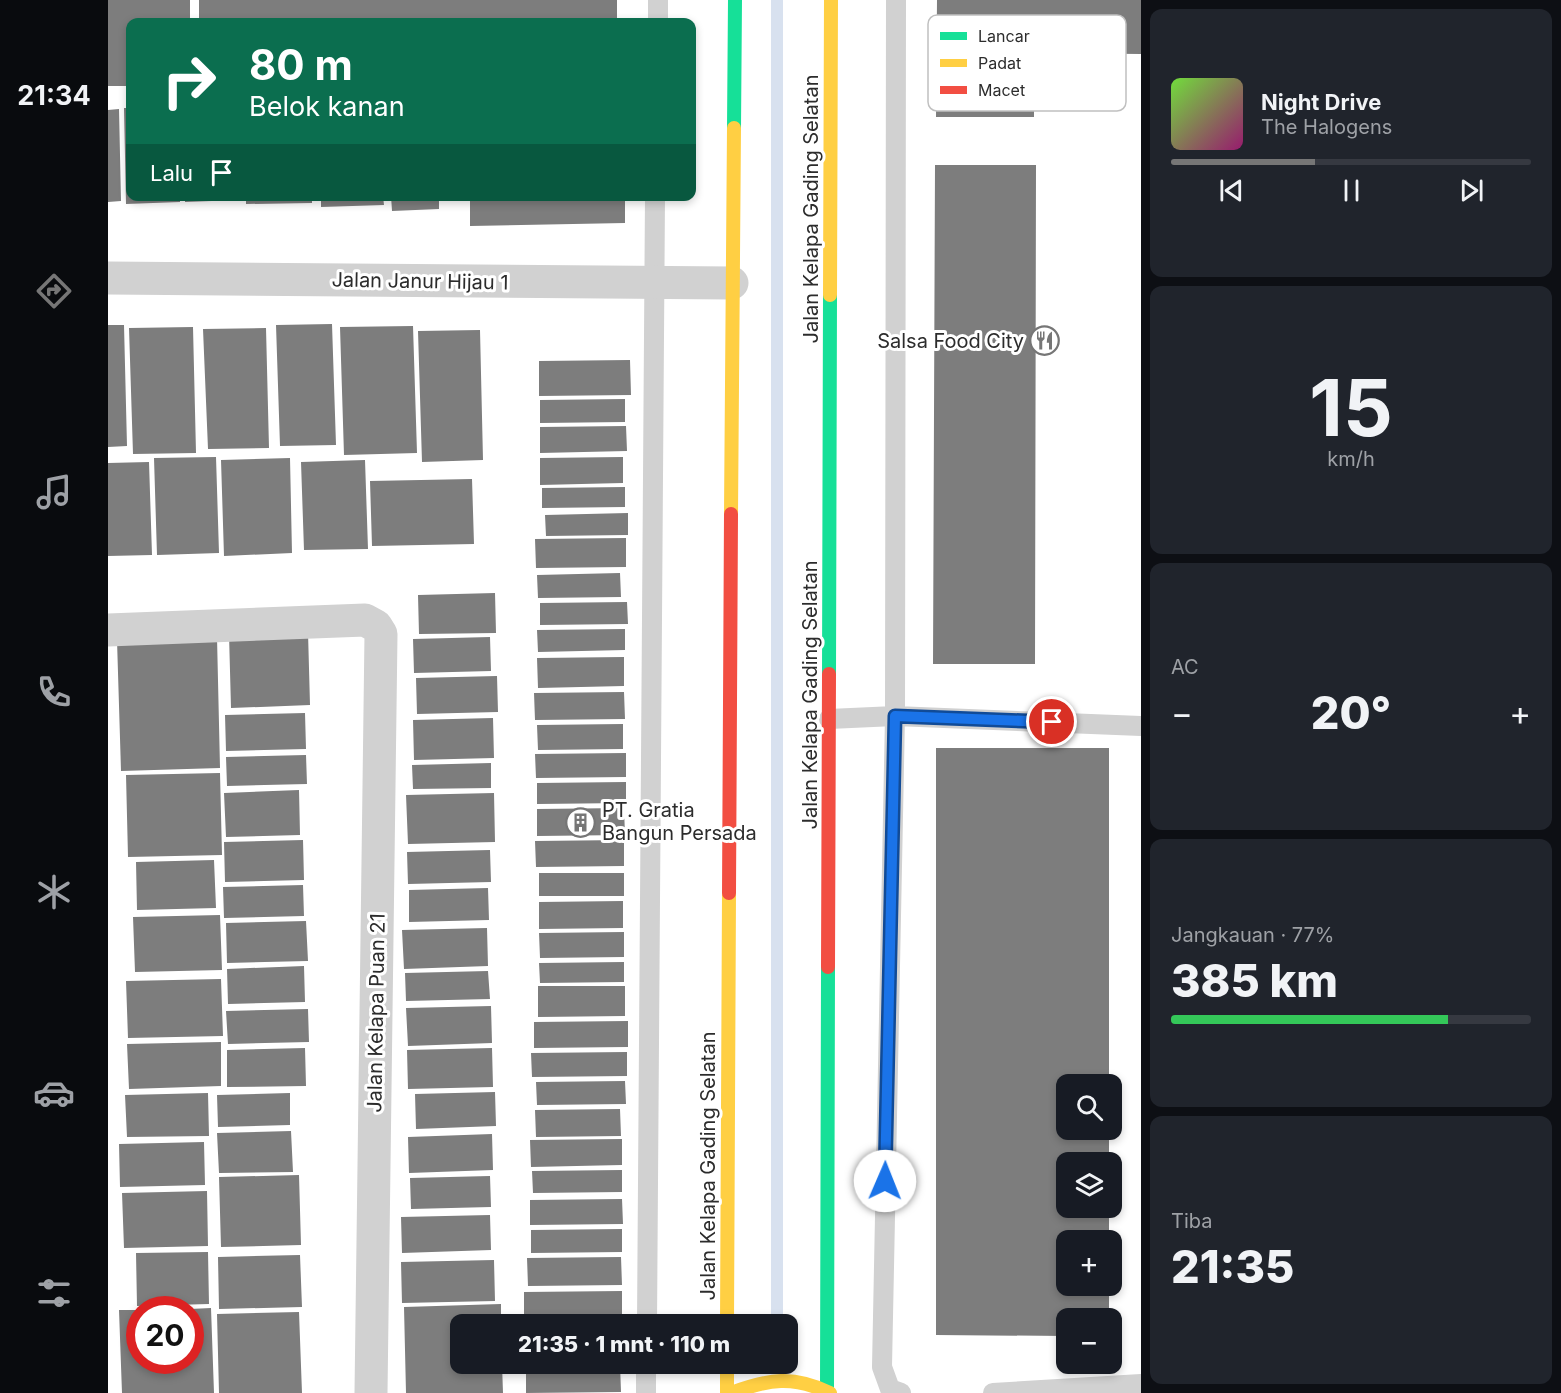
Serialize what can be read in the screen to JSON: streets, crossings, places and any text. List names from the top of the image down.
{
  "streets": {
    "street": ["Jalan Kelapa Gading Selatan", "Jalan Janur Hijau 1", "Jalan Kelapa Puan 21"]
  },
  "crossings": [
    ["Jalan Kelapa Gading Selatan", "Jalan Janur Hijau 1"]
  ],
  "places": {
    "restaurant": ["Salsa Food City"],
    "building": ["PT. Gratia Bangun Persada"]
  },
  "legend": ["Lancar", "Padat", "Macet"],
  "page": {
    "tabs": "21:34",
    "turn": ["80 m", "Belok kanan"],
    "song": ["Night Drive", "The Halogens"],
    "then": "Lalu",
    "tile": [
      ["15", "km/h"],
      "AC",
      ["Jangkauan · 77%", "385 km"],
      ["Tiba", "21:35"]
    ],
    "heat": ["−", "20°", "+"],
    "map_buttons": ["+", "−"],
    "limit": "20",
    "trip": "21:35 · 1 mnt · 110 m"
  }
}
